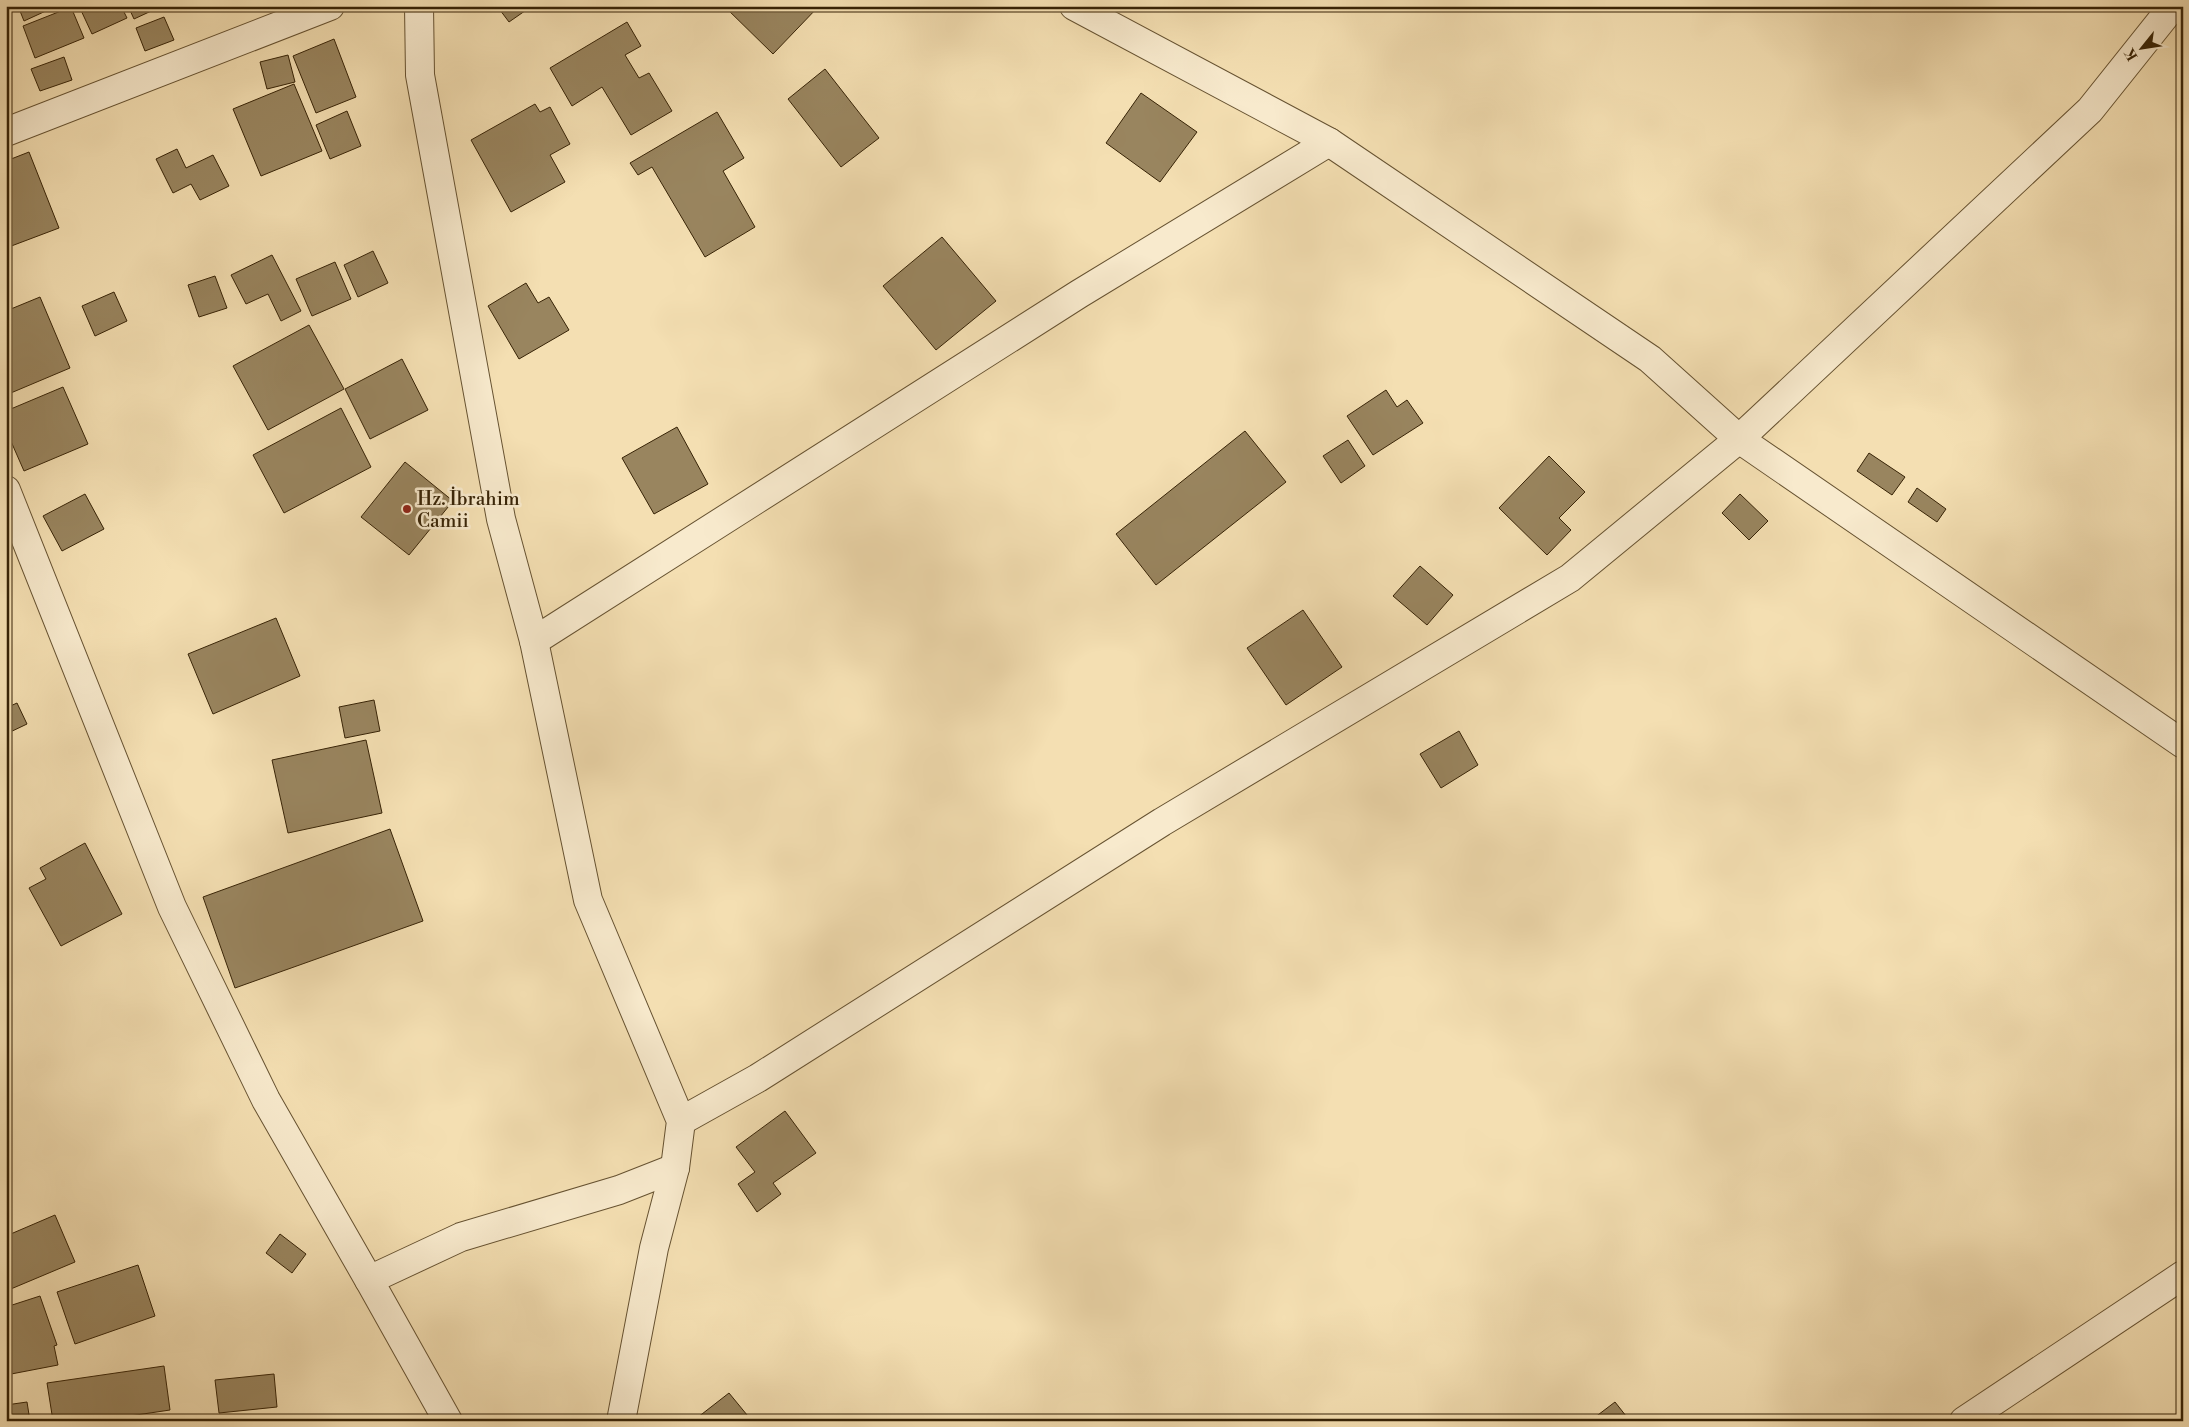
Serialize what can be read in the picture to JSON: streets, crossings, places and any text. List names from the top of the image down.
{
  "places": ["Hz. İbrahim Camii"],
  "north": "bottom left"
}
